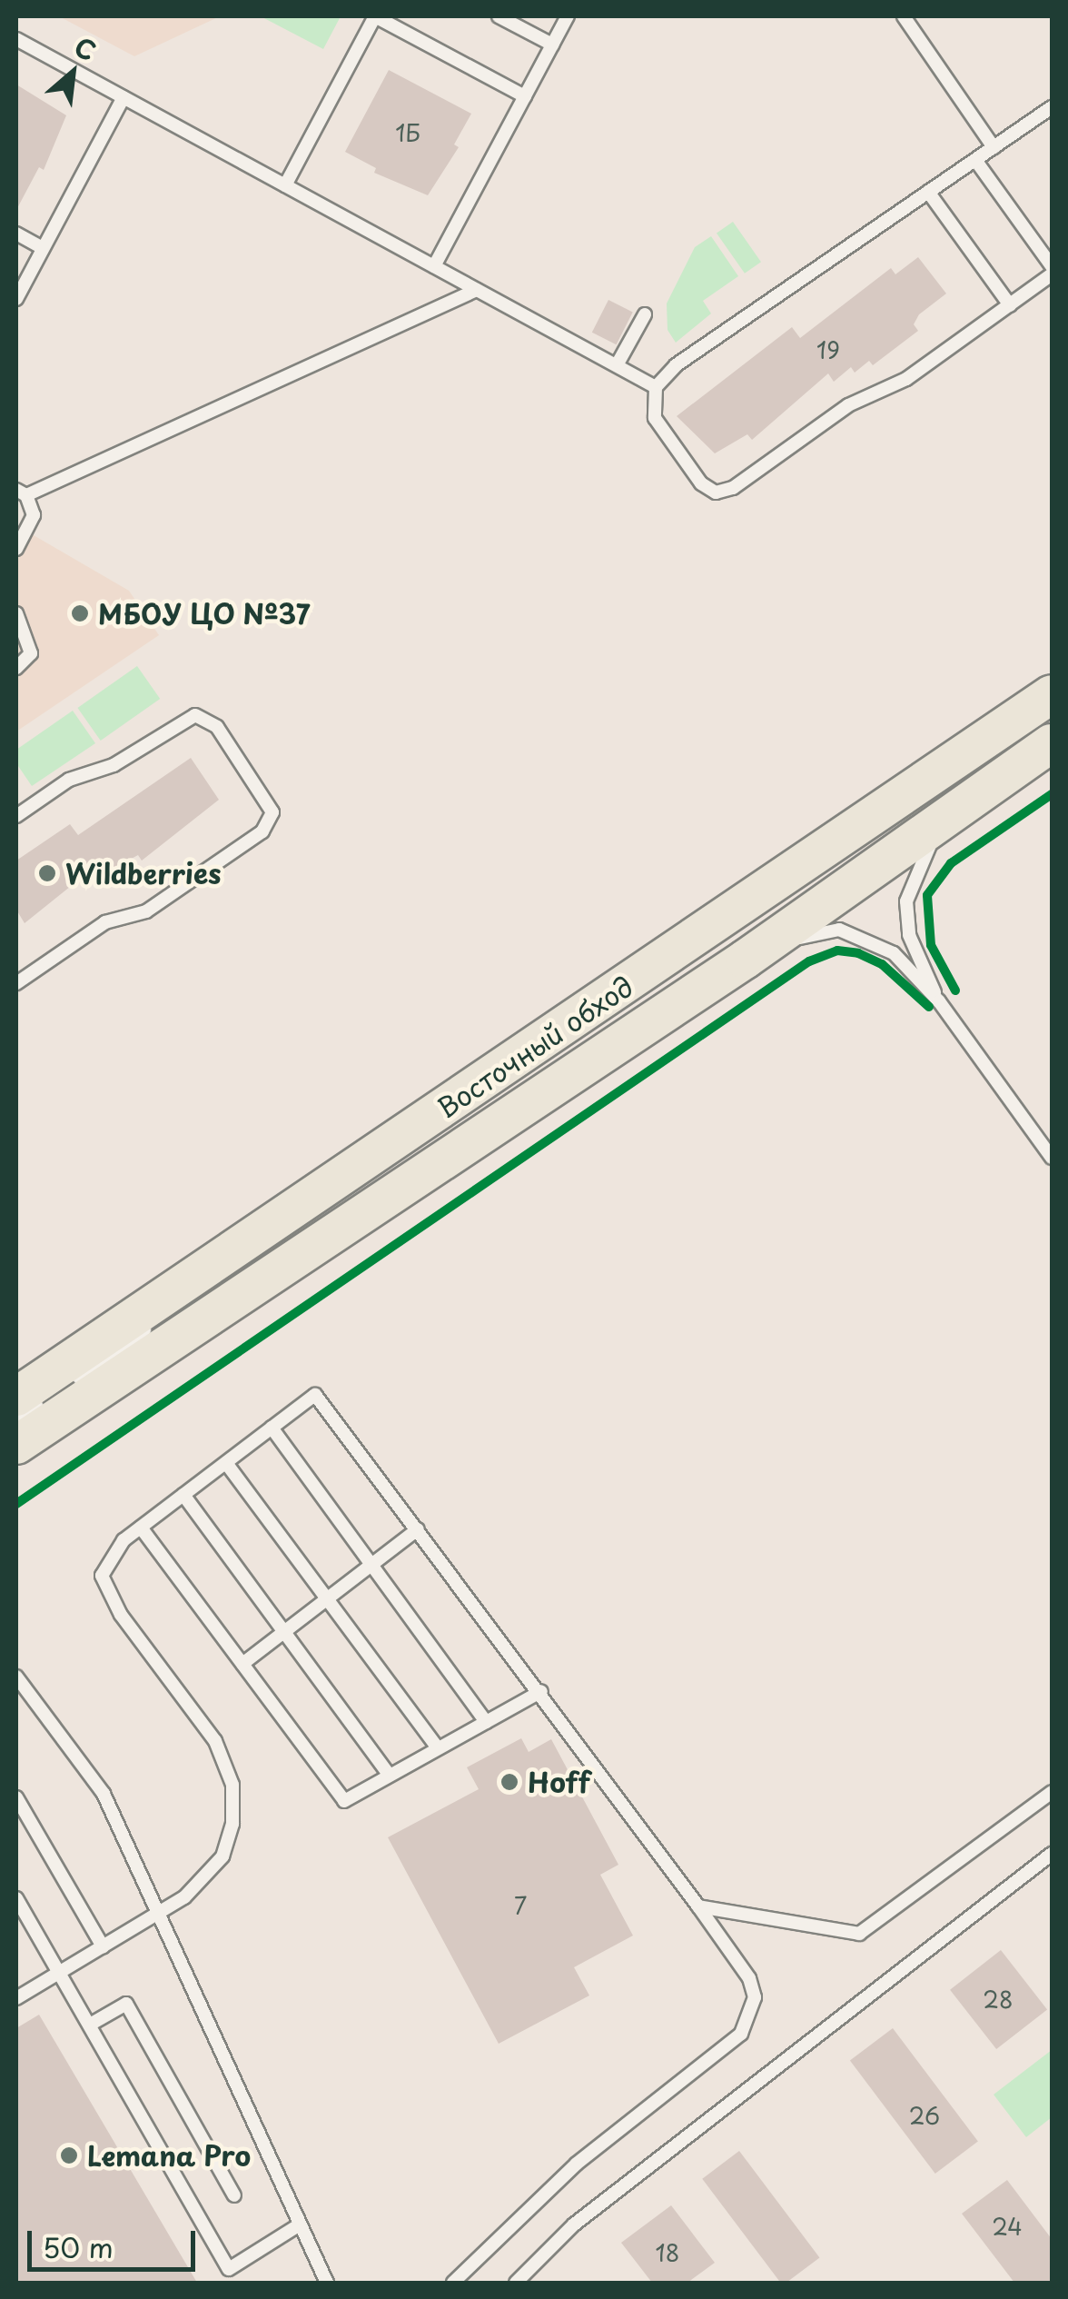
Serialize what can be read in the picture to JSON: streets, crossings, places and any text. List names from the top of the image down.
{
  "streets": {
    "main road": ["Восточный обход"]
  },
  "places": [
    "МБОУ ЦО №37",
    "Wildberries",
    "Hoff",
    "Lemana Pro"
  ],
  "house_numbers": [
    "1Б",
    "19",
    "7",
    "28",
    "26",
    "24",
    "18"
  ],
  "scale_bar": "50 m",
  "north": "top right"
}
